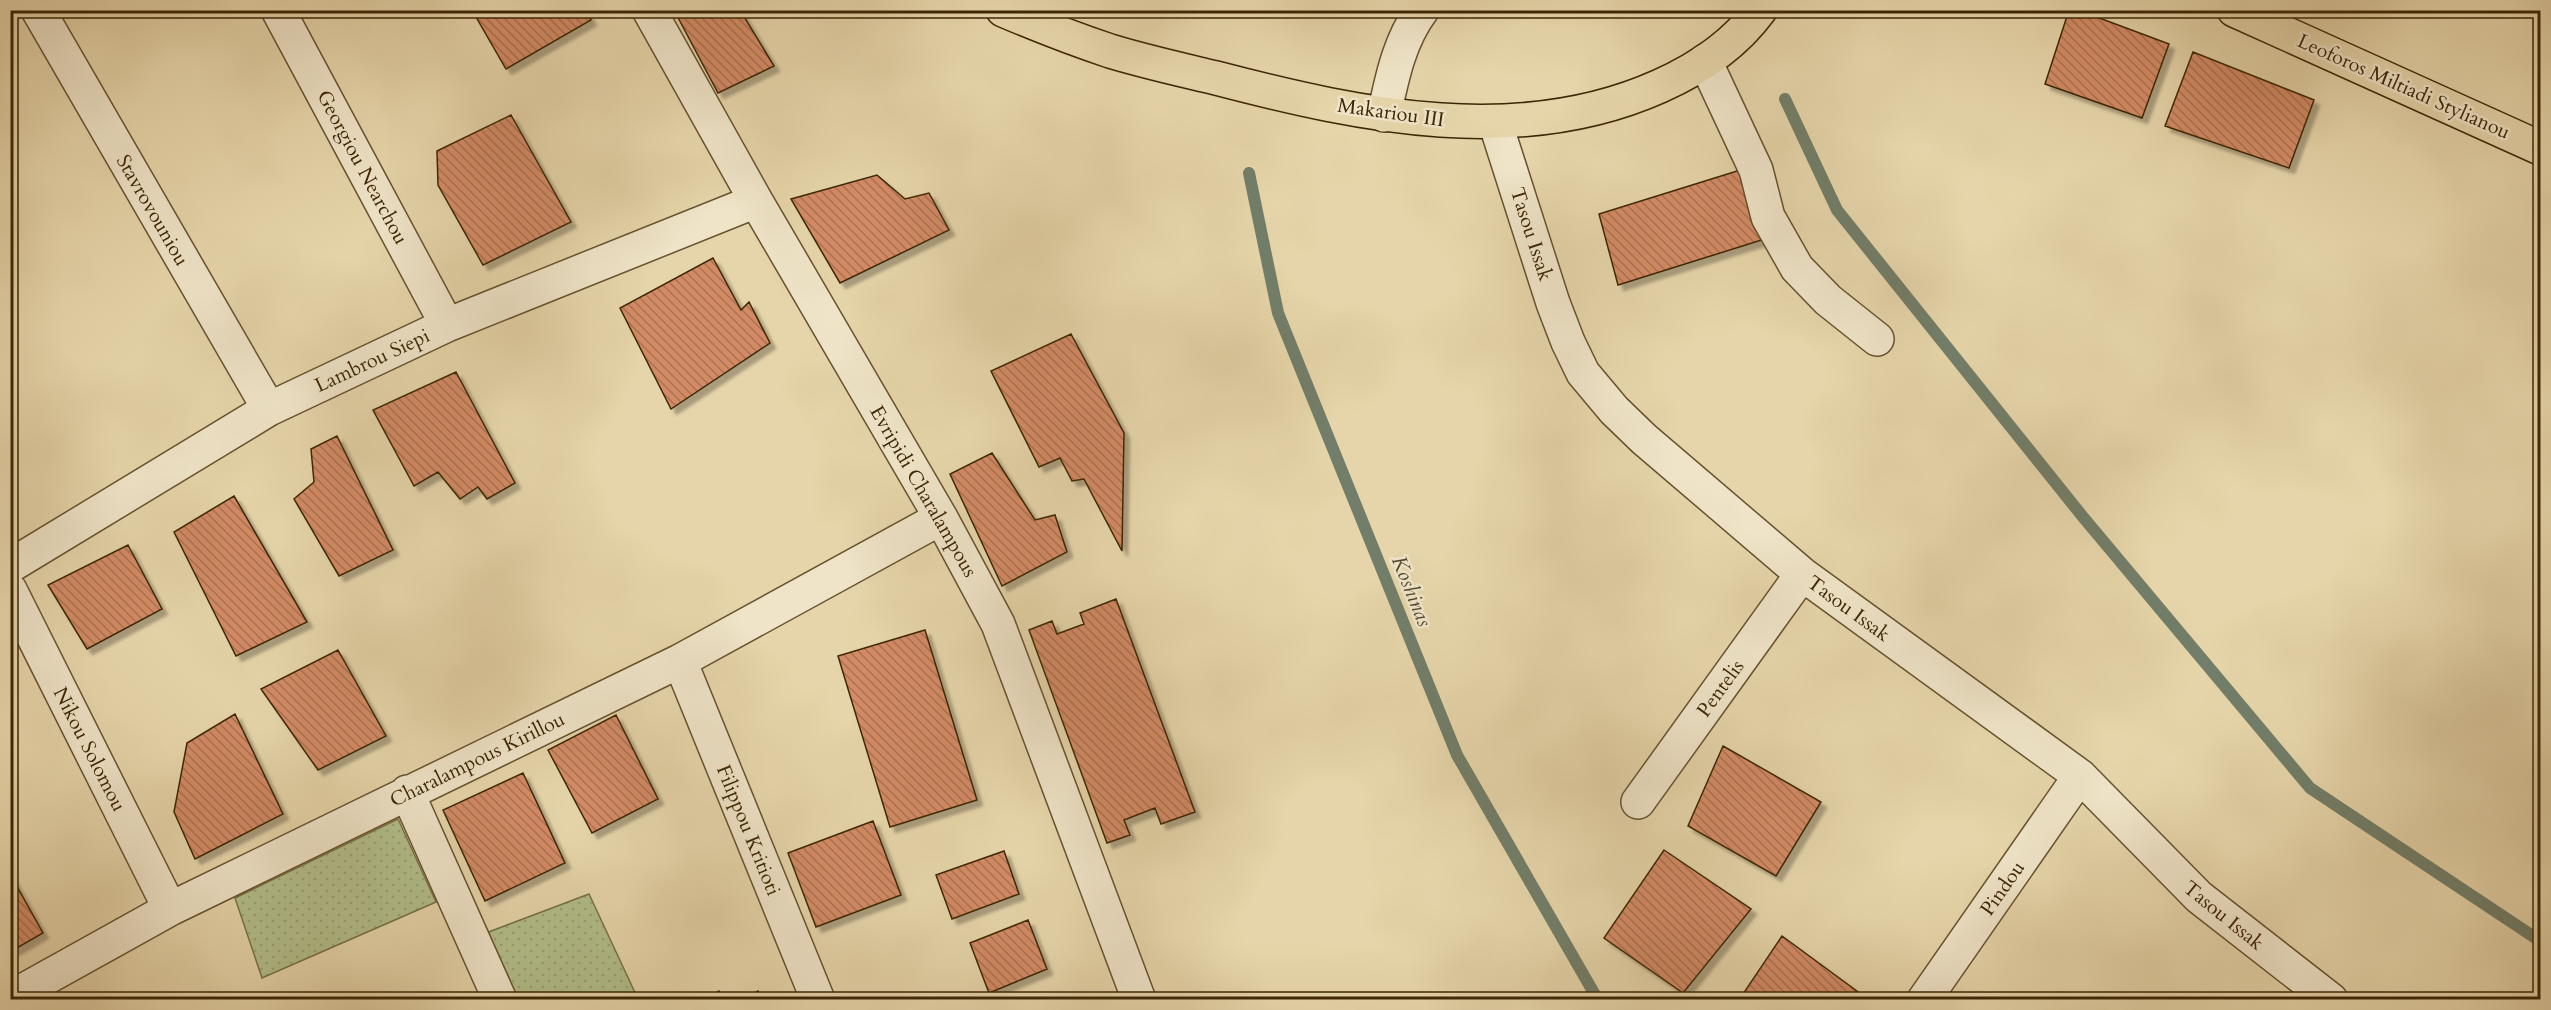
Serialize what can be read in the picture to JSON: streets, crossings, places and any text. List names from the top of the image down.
{
  "streets": {
    "main road": ["Leoforos Miltiadi Stylianou", "Makariou III"],
    "street": [
      "Georgiou Nearchou",
      "Stavrovouniou",
      "Tasou Issak",
      "Lambrou Siepi",
      "Evripidi Charalampous",
      "Pentelis",
      "Nikou Solomou",
      "Charalampous Kirillou",
      "Filippou Kritioti",
      "Pindou"
    ]
  },
  "crossings": [
    ["Makariou III", "Tasou Issak"],
    ["Georgiou Nearchou", "Lambrou Siepi"],
    ["Stavrovouniou", "Lambrou Siepi"],
    ["Tasou Issak", "Pentelis"],
    ["Tasou Issak", "Pindou"],
    ["Lambrou Siepi", "Evripidi Charalampous"],
    ["Evripidi Charalampous", "Charalampous Kirillou"],
    ["Nikou Solomou", "Charalampous Kirillou"],
    ["Charalampous Kirillou", "Filippou Kritioti"]
  ],
  "water": ["Koshinas"]
}
